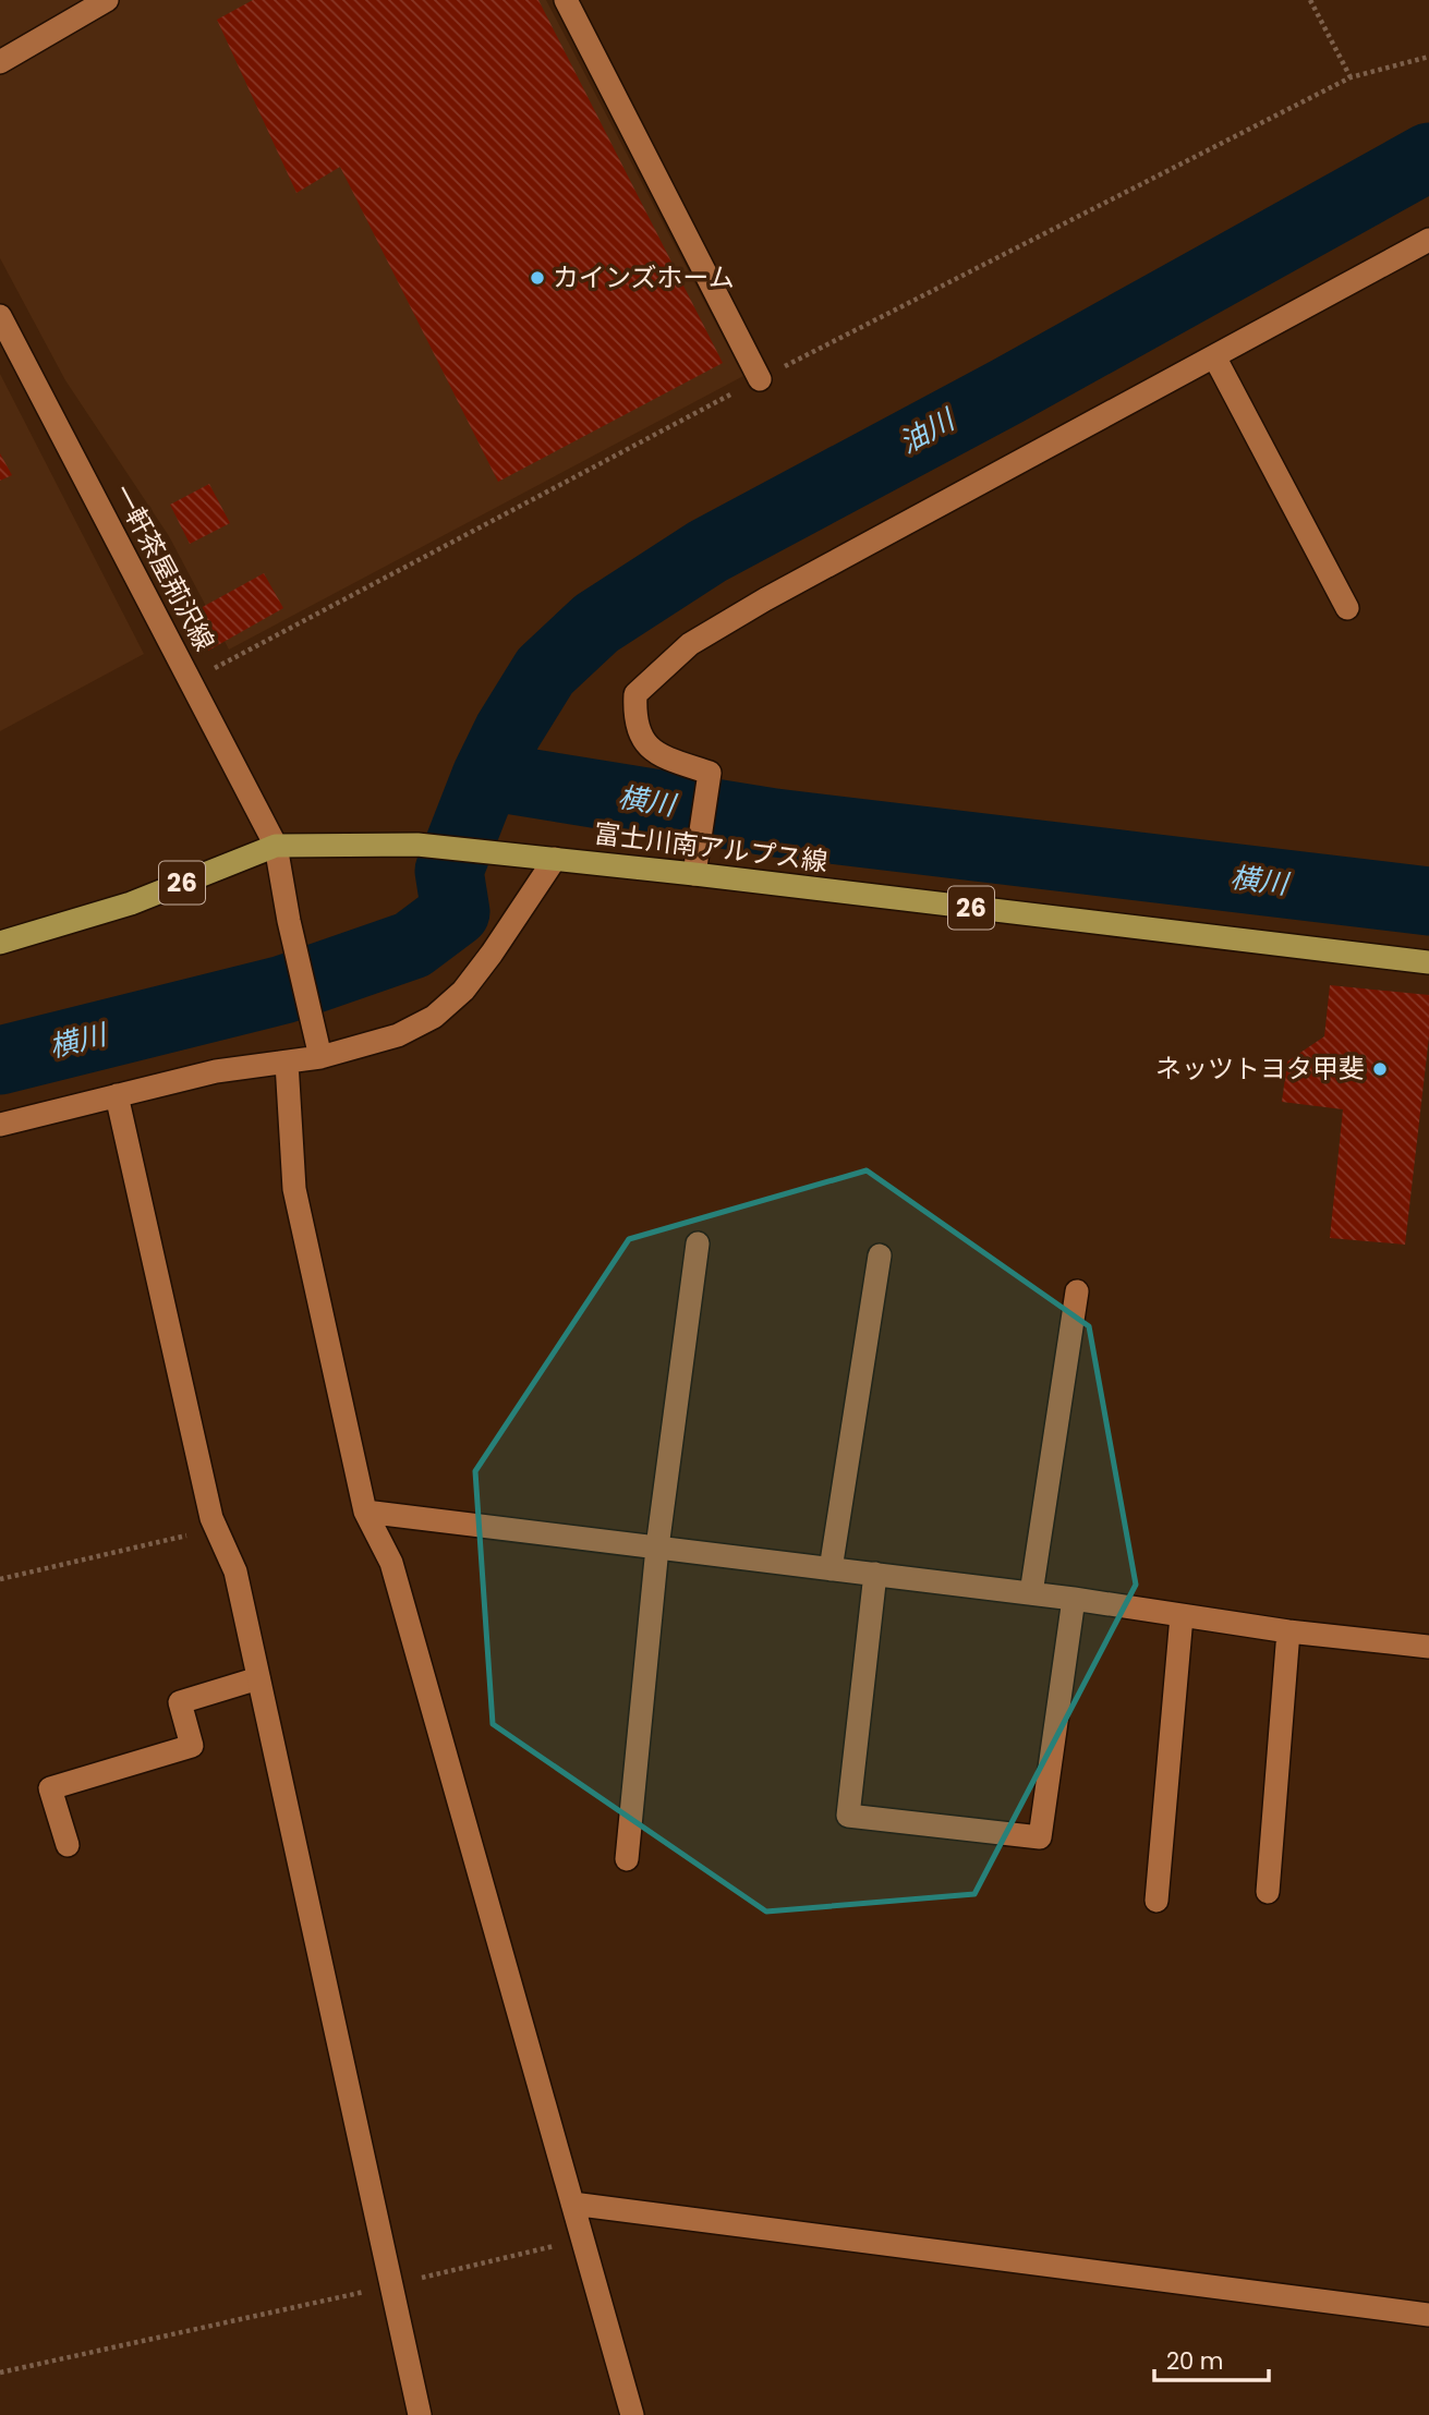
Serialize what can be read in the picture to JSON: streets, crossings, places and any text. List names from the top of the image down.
{
  "streets": {
    "main road": ["富士川南アルプス線", "26"],
    "street": ["一軒茶屋荊沢線"]
  },
  "crossings": [
    ["一軒茶屋荊沢線", "富士川南アルプス線"]
  ],
  "water": ["油川", "横川"],
  "places": ["カインズホーム", "ネッツトヨタ甲斐"],
  "scale_bar": "20 m"
}
